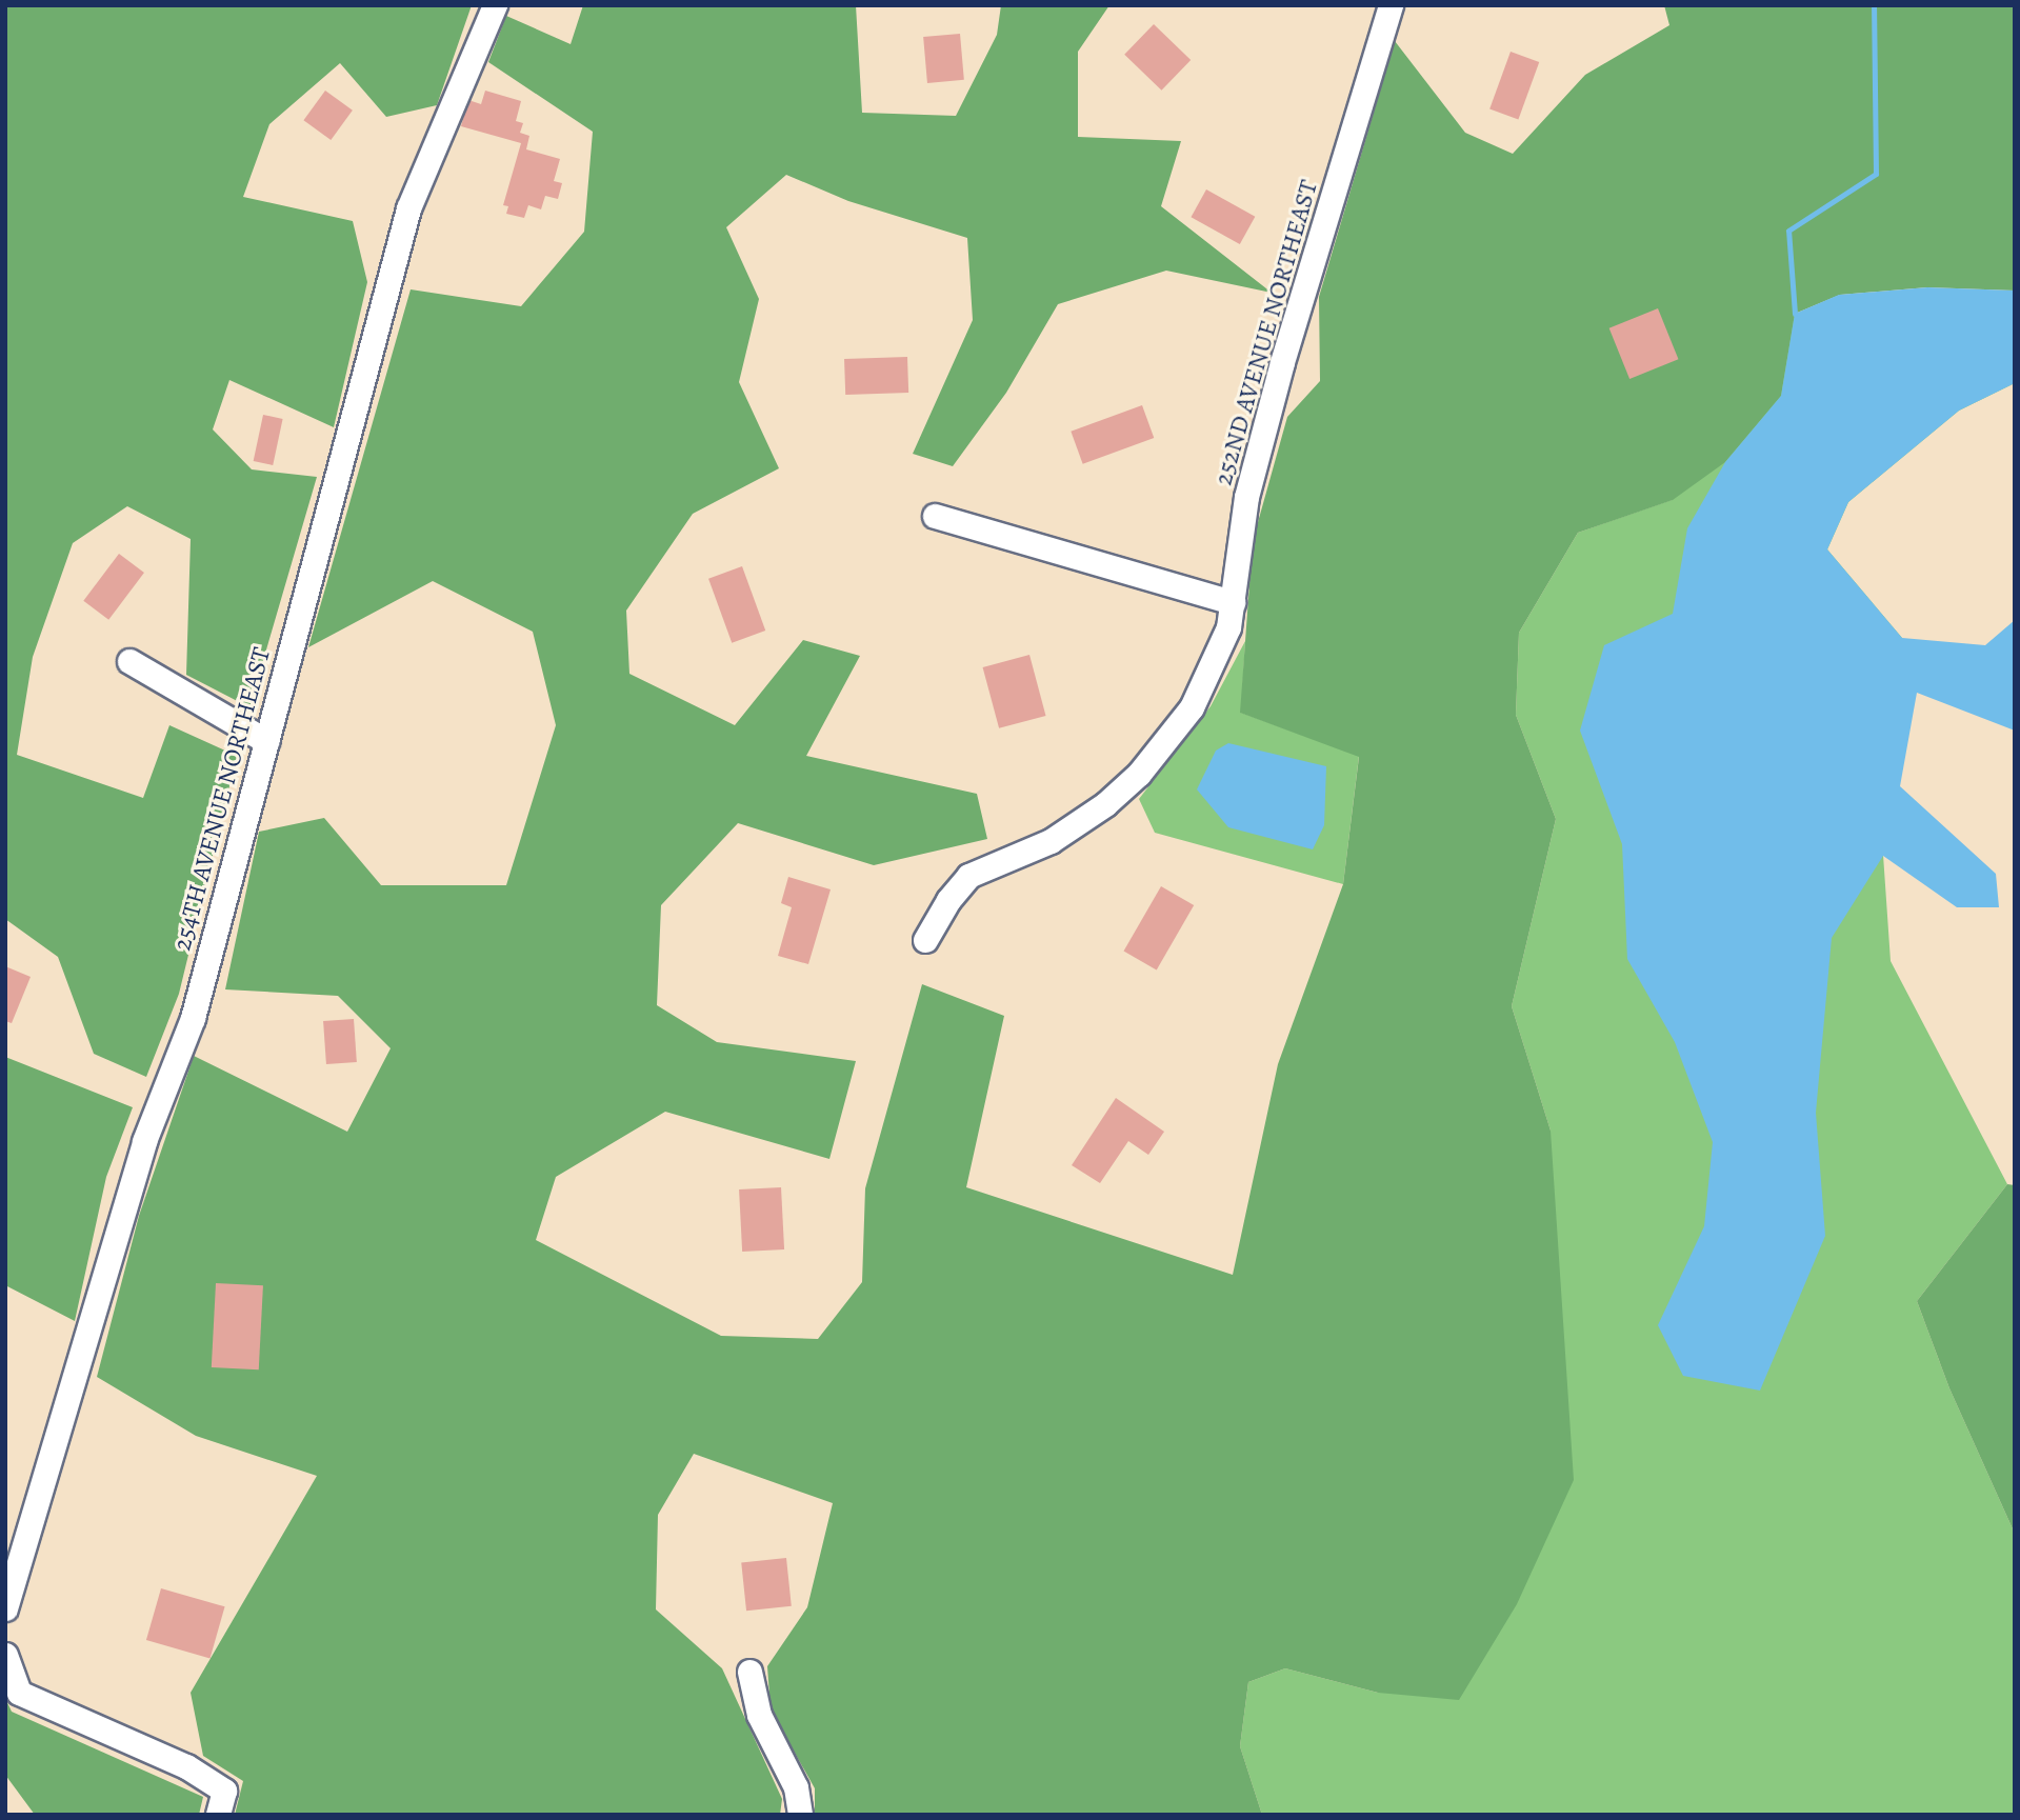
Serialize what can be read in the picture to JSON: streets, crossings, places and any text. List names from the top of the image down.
{
  "streets": {
    "street": ["252ND AVENUE NORTHEAST", "254TH AVENUE NORTHEAST"]
  }
}
